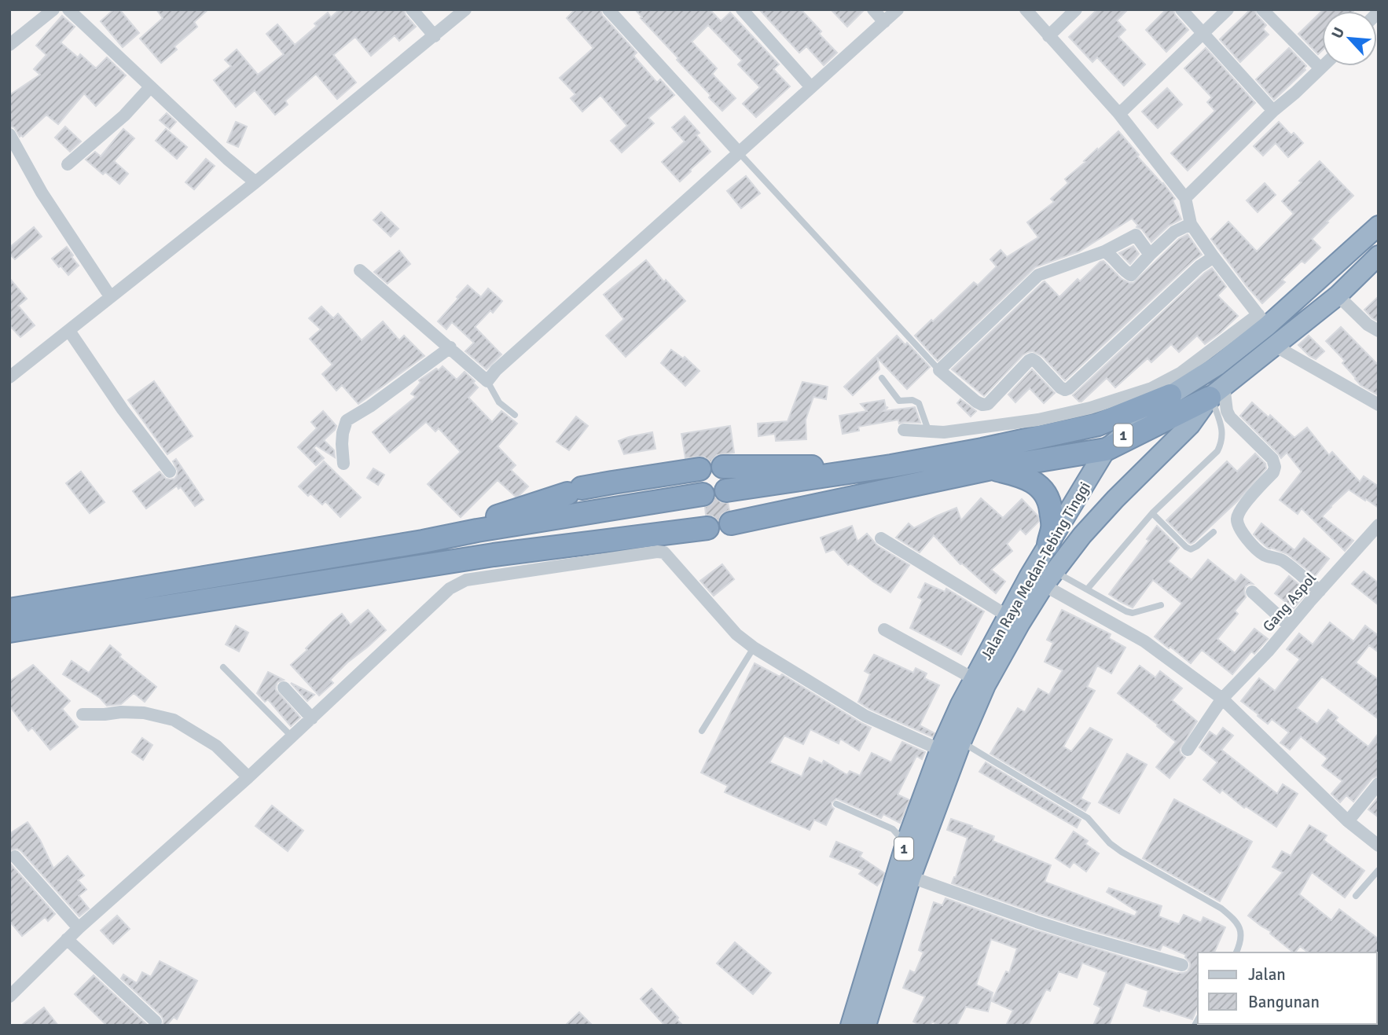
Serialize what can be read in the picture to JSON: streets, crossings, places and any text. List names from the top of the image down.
{
  "streets": {
    "highway": ["1", "Jalan Raya Medan-Tebing Tinggi"],
    "street": ["Gang Aspol"]
  },
  "legend": ["Jalan", "Bangunan"],
  "north": "top left"
}
